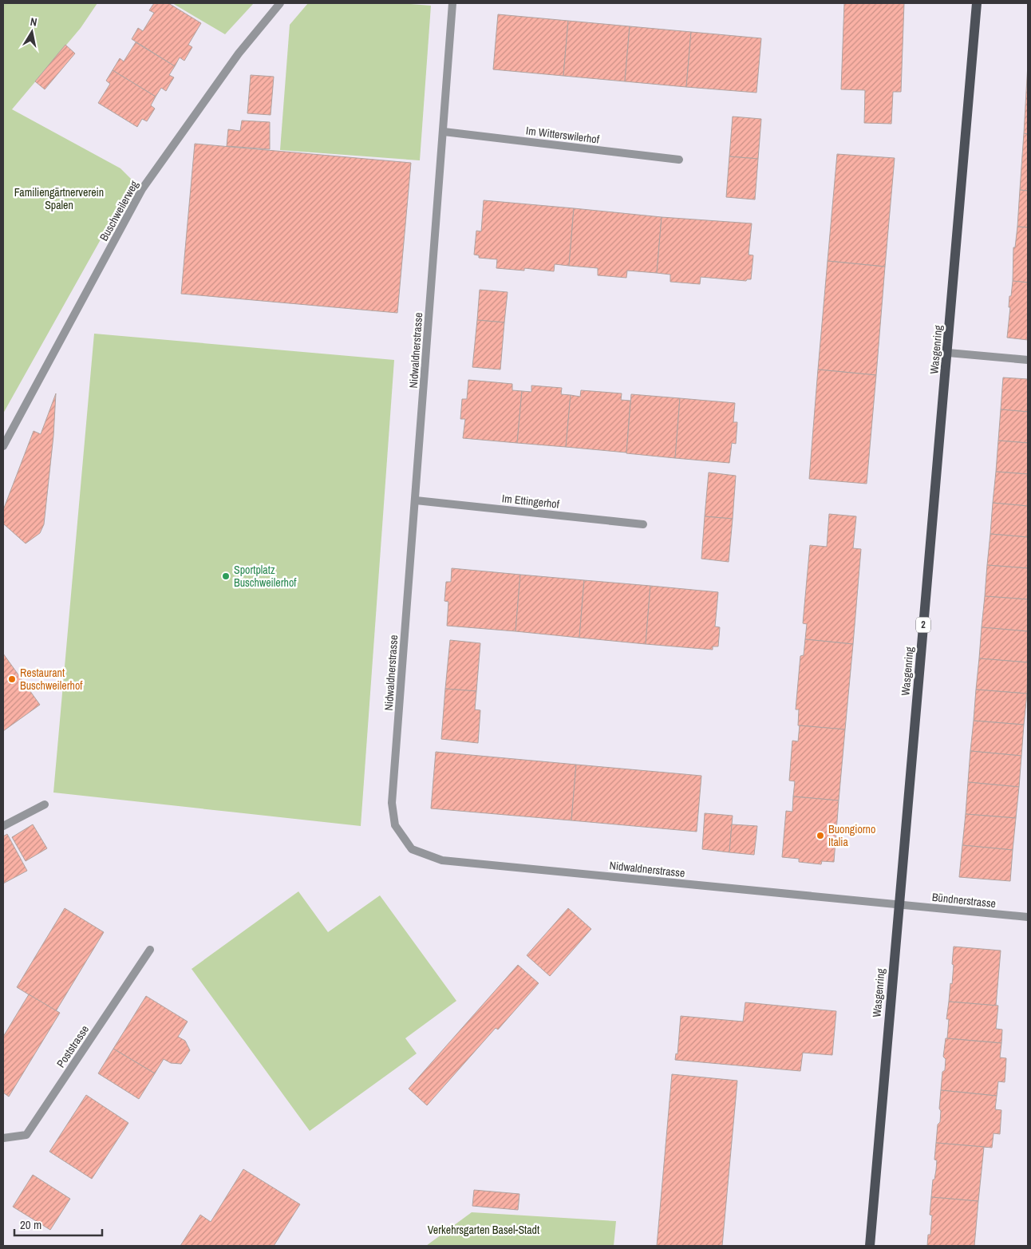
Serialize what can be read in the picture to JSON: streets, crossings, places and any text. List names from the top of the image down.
{
  "streets": {
    "main road": ["Wasgenring", "2"],
    "street": [
      "Im Witterswilerhof",
      "Buschweilerweg",
      "Nidwaldnerstrasse",
      "Im Ettingerhof",
      "Bündnerstrasse",
      "Poststrasse"
    ]
  },
  "crossings": [
    ["Im Witterswilerhof", "Nidwaldnerstrasse"],
    ["Wasgenring", "Nidwaldnerstrasse"],
    ["Wasgenring", "Bündnerstrasse"],
    ["Nidwaldnerstrasse", "Im Ettingerhof"],
    ["Nidwaldnerstrasse", "Bündnerstrasse"]
  ],
  "parks": ["Familiengärtnerverein Spalen", "Verkehrsgarten Basel-Stadt"],
  "places": ["Sportplatz Buschweilerhof", "Restaurant Buschweilerhof", "Buongiorno Italia"],
  "scale_bar": "20 m",
  "north": "top"
}
